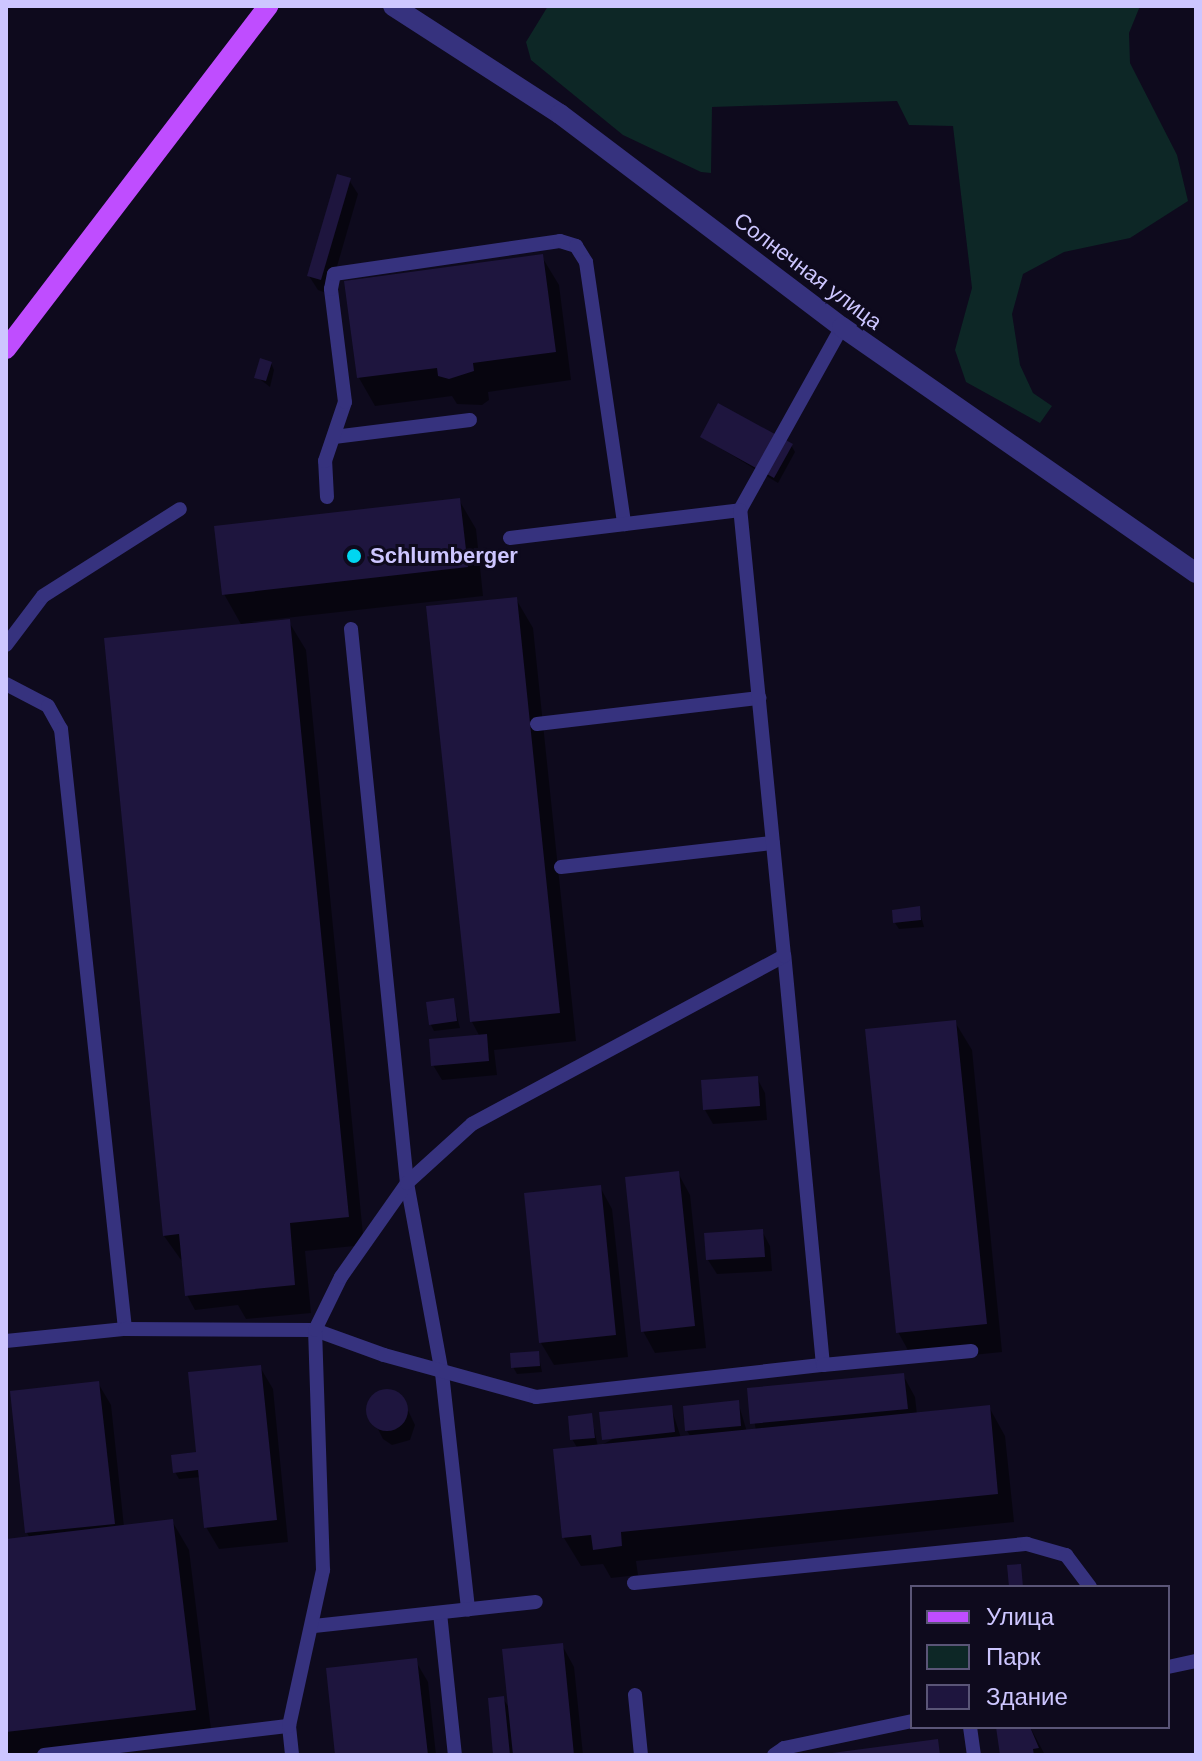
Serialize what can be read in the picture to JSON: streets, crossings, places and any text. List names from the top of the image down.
{
  "streets": {
    "street": ["Солнечная улица"]
  },
  "places": ["Schlumberger"],
  "legend": ["Улица", "Парк", "Здание"]
}
